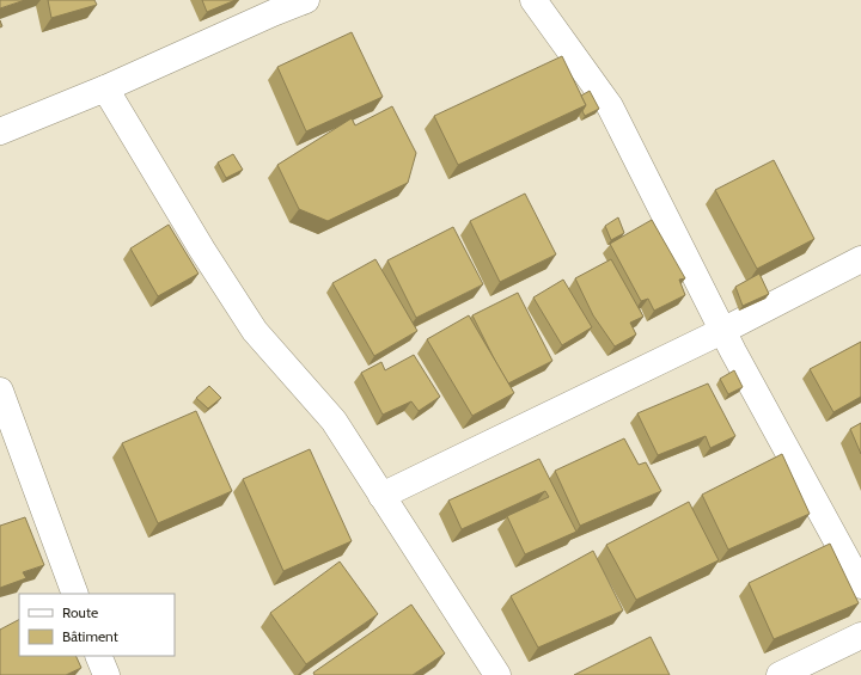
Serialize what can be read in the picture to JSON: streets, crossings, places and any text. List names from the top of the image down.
{
  "legend": ["Route", "Bâtiment"]
}
